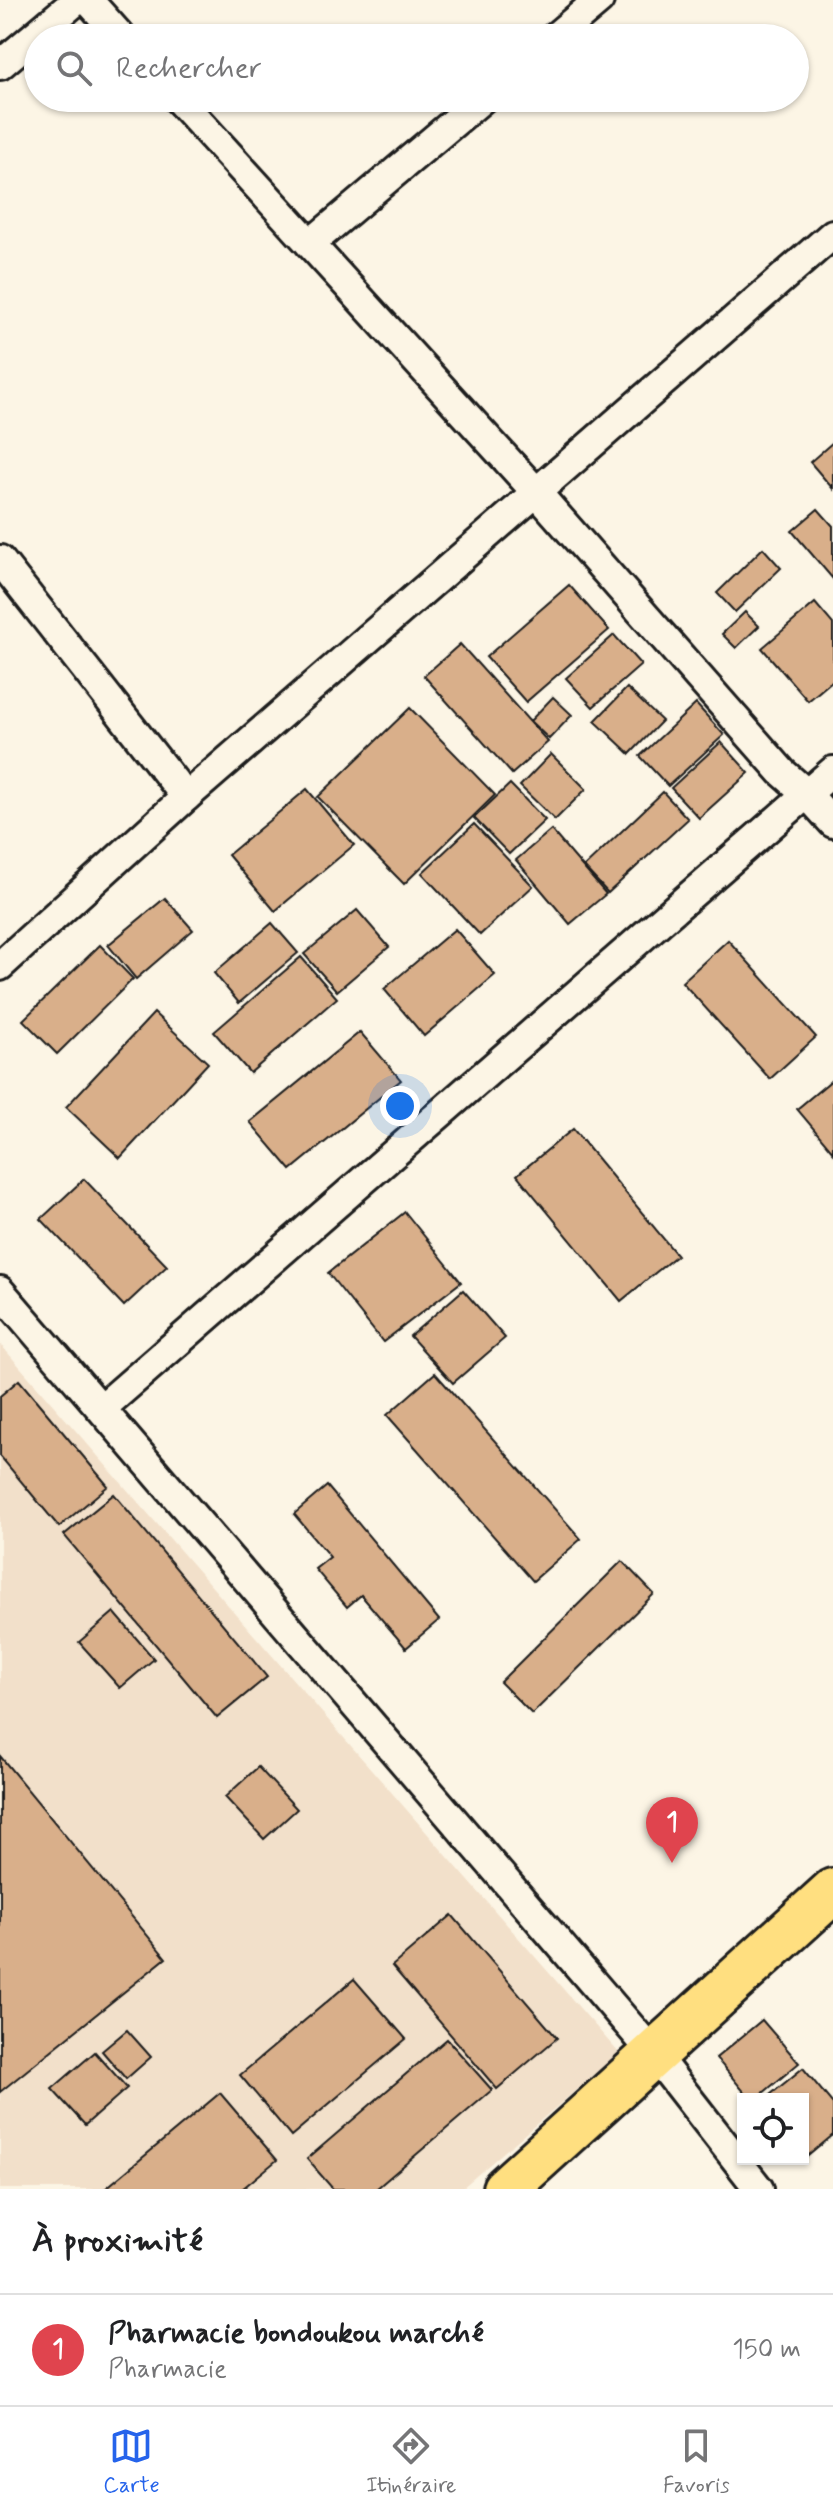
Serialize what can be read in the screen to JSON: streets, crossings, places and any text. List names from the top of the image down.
{
  "page": {
    "search": "Rechercher",
    "pins": "1",
    "heading": "À proximité",
    "list": [
      {
        "mark": "1",
        "name": "Pharmacie bondoukou marché",
        "note": "Pharmacie",
        "value": "150 m"
      }
    ],
    "nav": ["Carte", "Itinéraire", "Favoris"]
  }
}
